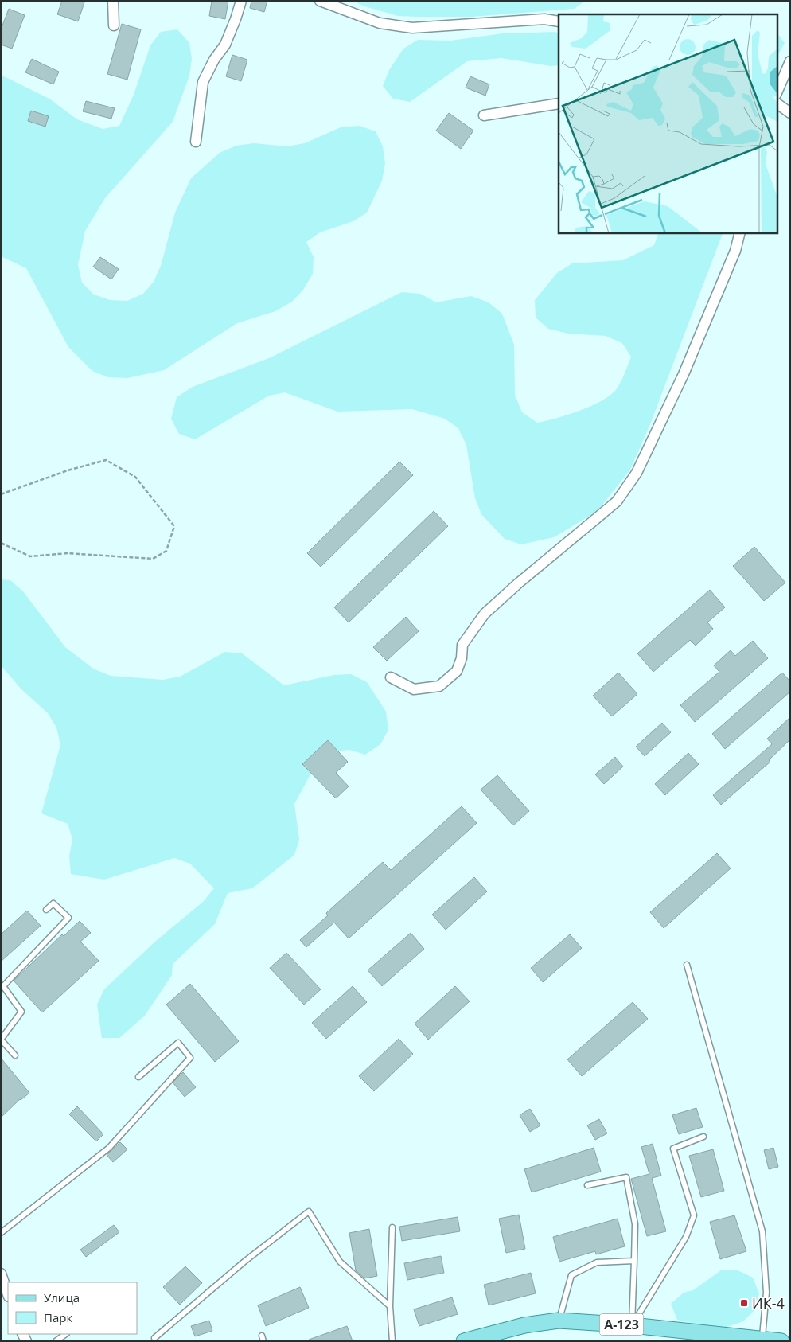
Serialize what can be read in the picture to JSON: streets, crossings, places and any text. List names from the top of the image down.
{
  "streets": {
    "main road": ["А-123"]
  },
  "places": {
    "transit": ["ИК-4"]
  },
  "legend": ["Улица", "Парк"]
}
